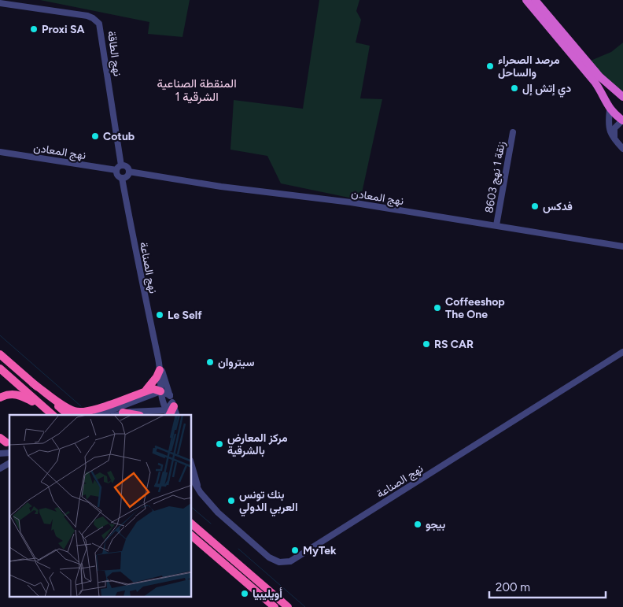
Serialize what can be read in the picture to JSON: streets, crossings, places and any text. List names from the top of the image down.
{
  "streets": {
    "street": [
      "نهج الطاقة",
      "نهج المعادن",
      "زنقة 1 نهج 8603",
      "نهج الصناعة"
    ]
  },
  "crossings": [
    ["نهج الطاقة", "نهج المعادن"],
    ["نهج الطاقة", "نهج الصناعة"],
    ["نهج المعادن", "زنقة 1 نهج 8603"],
    ["نهج المعادن", "نهج الصناعة"]
  ],
  "districts": ["المنقطة الصناعية الشرقية 1"],
  "places": [
    "Proxi SA",
    "مرصد الصحراء والساحل",
    "دي إتش إل",
    "Cotub",
    "فدكس",
    "Coffeeshop The One",
    "Le Self",
    "RS CAR",
    "سيتروان",
    "مركز المعارض بالشرقية",
    "بنك تونس العربي الدولي",
    "بيجو",
    "MyTek",
    "أويليبيا"
  ],
  "scale_bar": "200 m"
}
